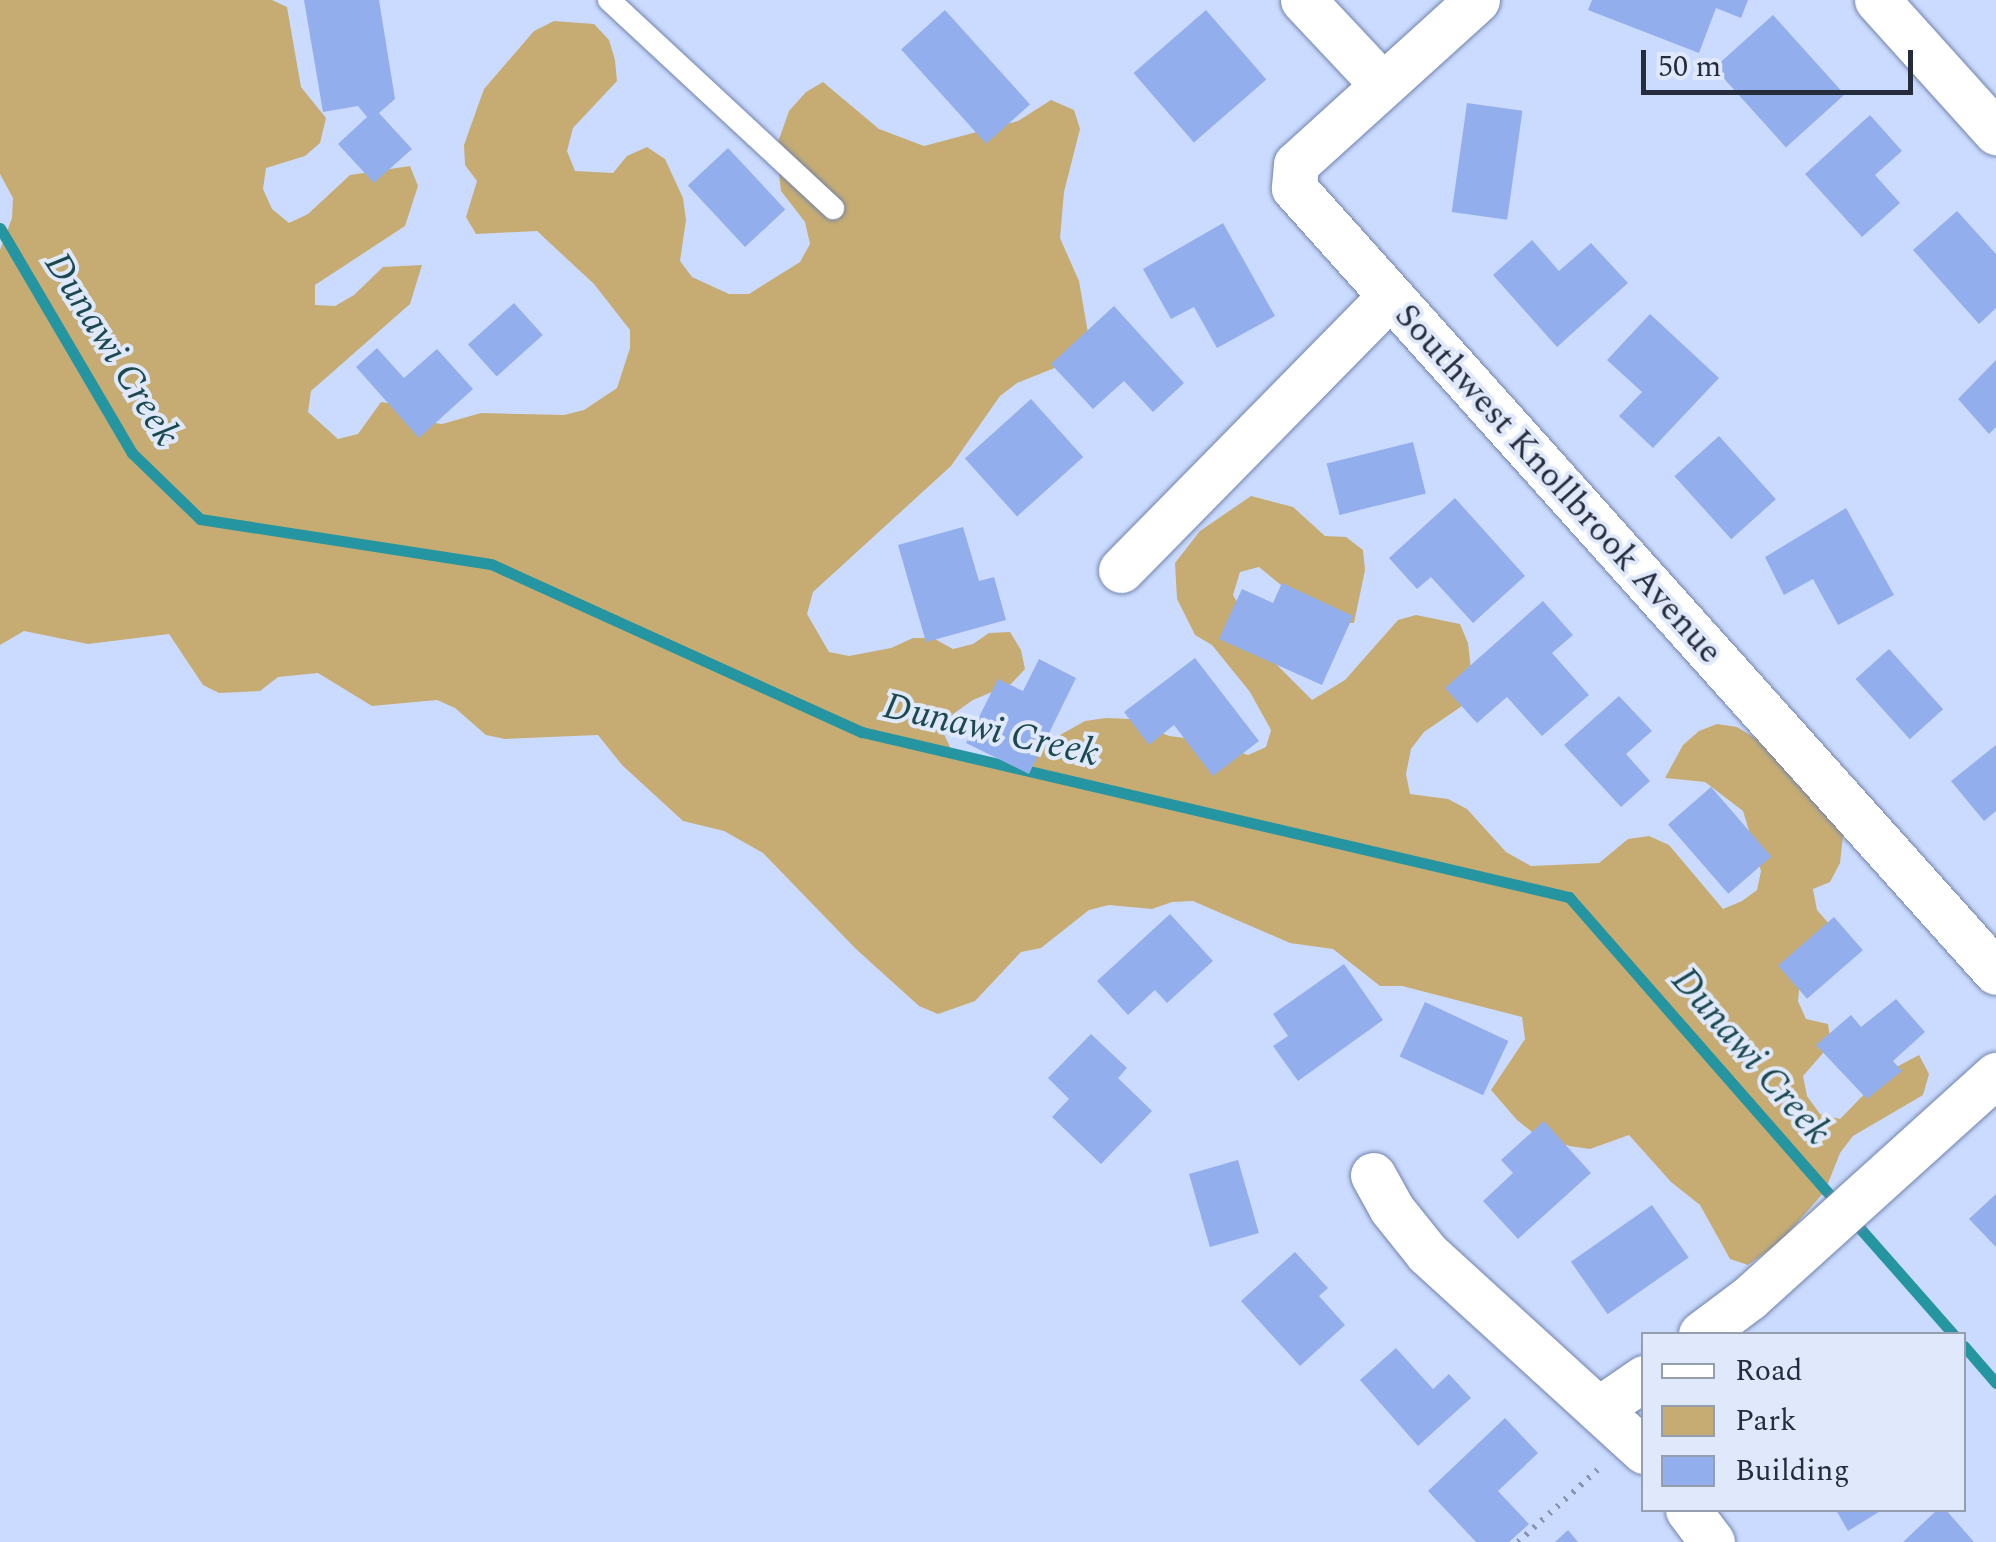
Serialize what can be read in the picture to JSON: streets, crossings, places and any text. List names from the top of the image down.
{
  "streets": {
    "street": ["Southwest Knollbrook Avenue"]
  },
  "water": ["Dunawi Creek"],
  "legend": ["Road", "Park", "Building"],
  "scale_bar": "50 m"
}
